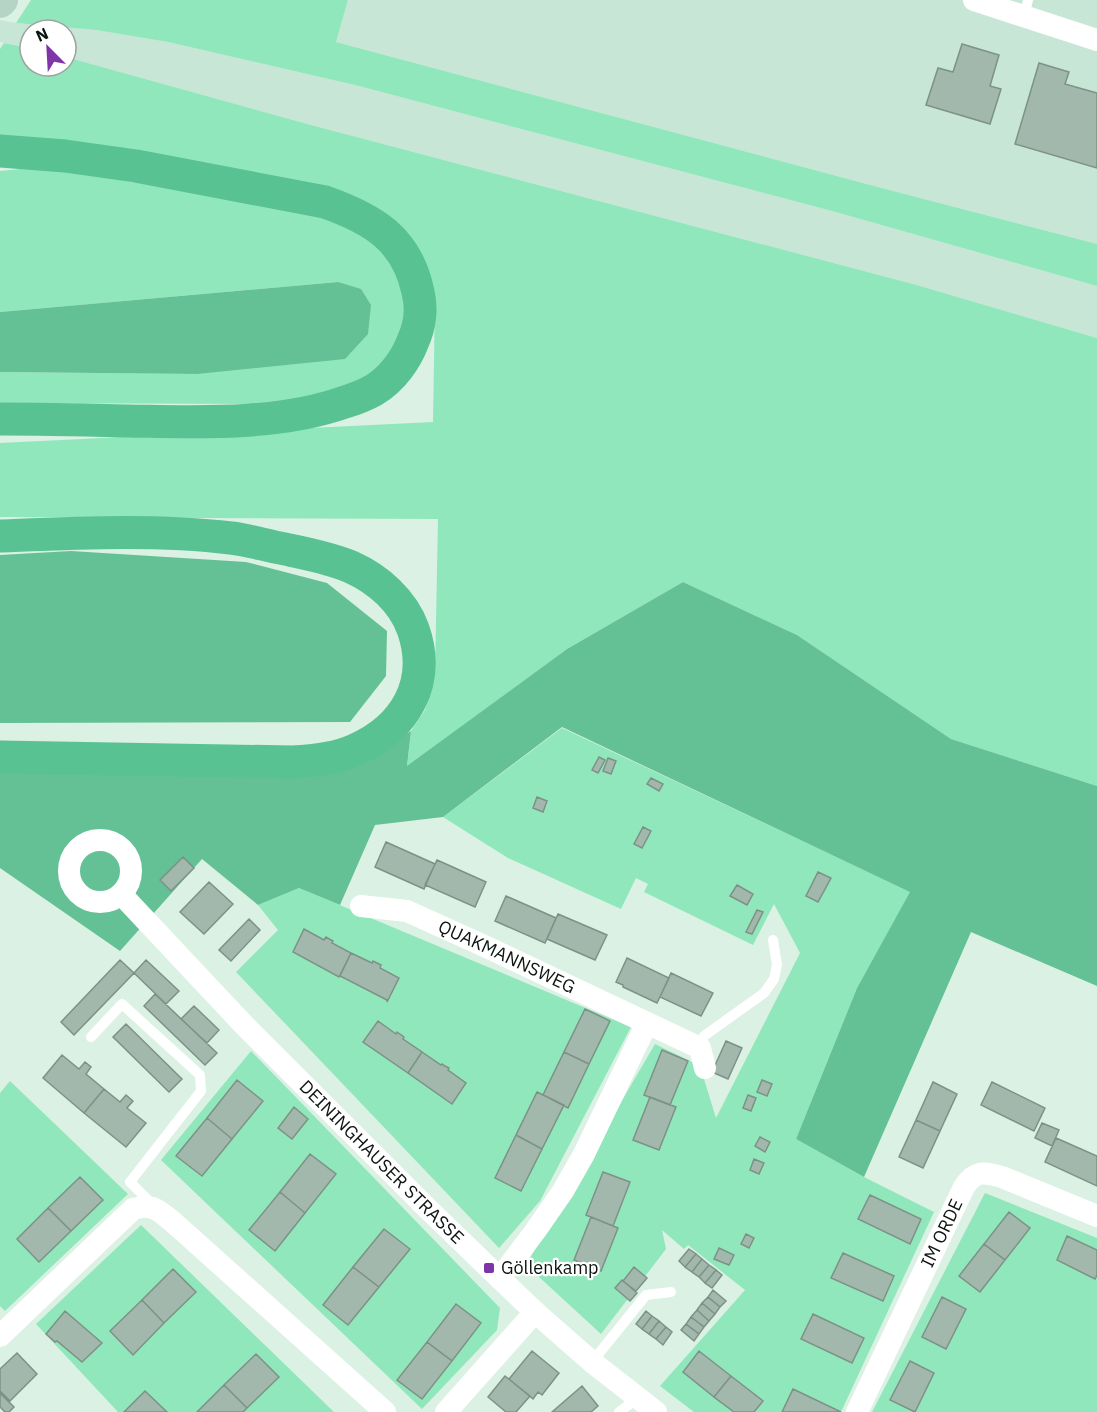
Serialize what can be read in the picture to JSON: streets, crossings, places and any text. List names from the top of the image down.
{
  "streets": {
    "street": ["QUAKMANNSWEG", "DEININGHAUSER STRASSE", "IM ORDE"]
  },
  "places": {
    "transit": ["Göllenkamp"]
  },
  "north": "top left"
}
